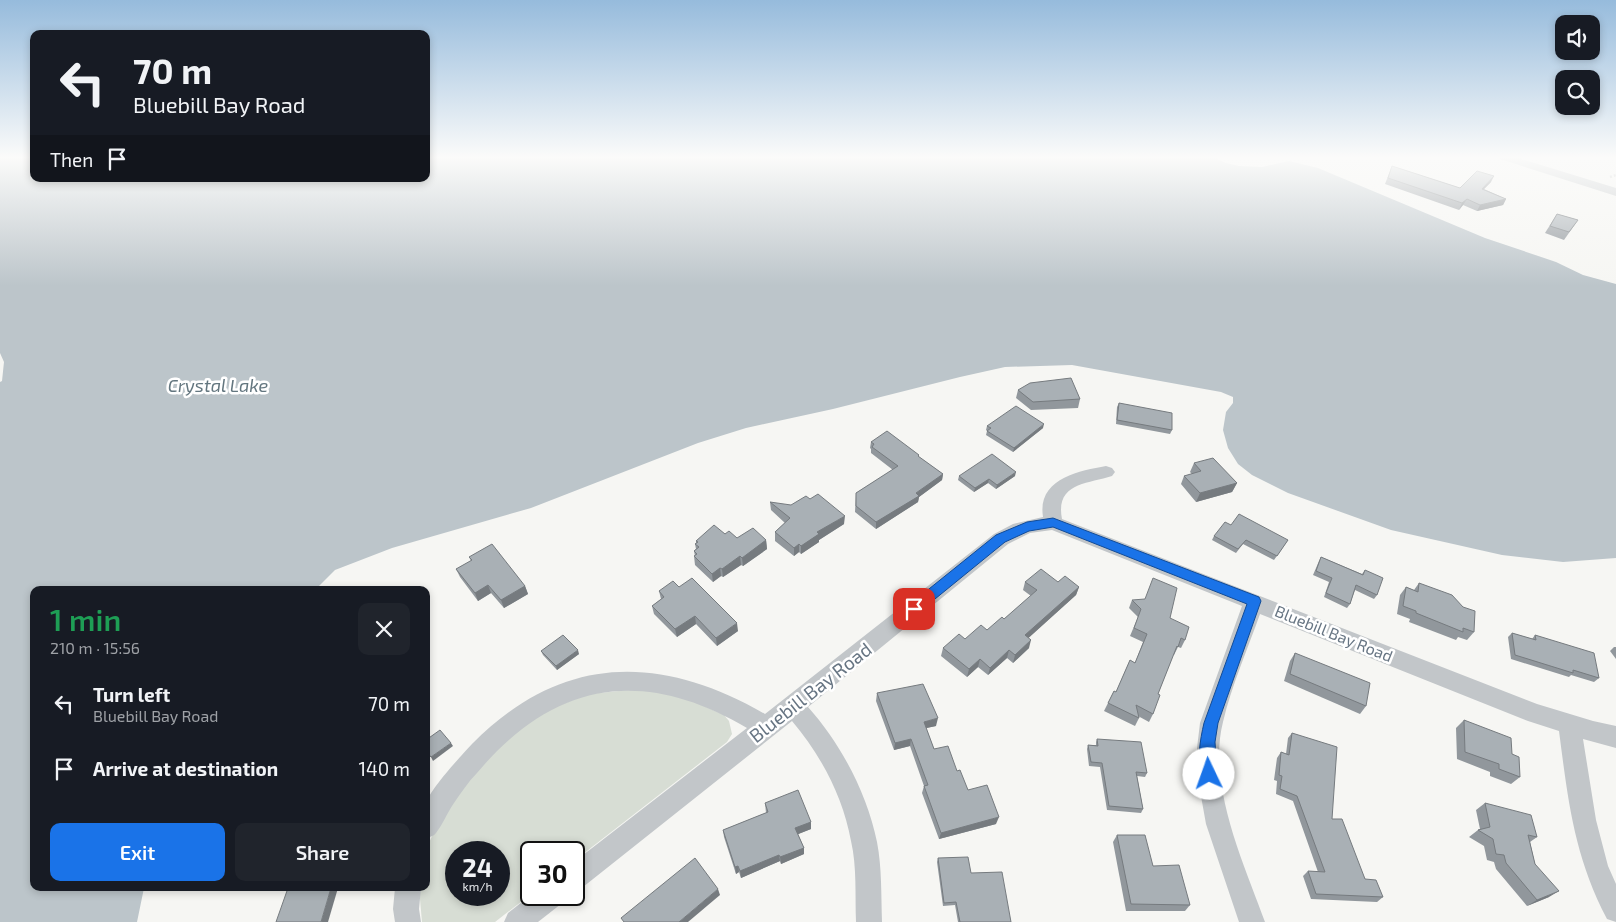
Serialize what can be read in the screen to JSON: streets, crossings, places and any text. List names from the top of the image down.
{
  "streets": {
    "street": ["Bluebill Bay Road"]
  },
  "water": ["Crystal Lake"],
  "page": {
    "turn": ["70 m", "Bluebill Bay Road"],
    "then": "Then",
    "heading": ["1 min", "210 m · 15:56"],
    "list": [
      {
        "name": "Turn left",
        "note": "Bluebill Bay Road",
        "value": "70 m"
      },
      {
        "name": "Arrive at destination",
        "value": "140 m"
      }
    ],
    "buttons": ["Exit", "Share"],
    "speed": "24 km/h",
    "limit": "30"
  }
}
